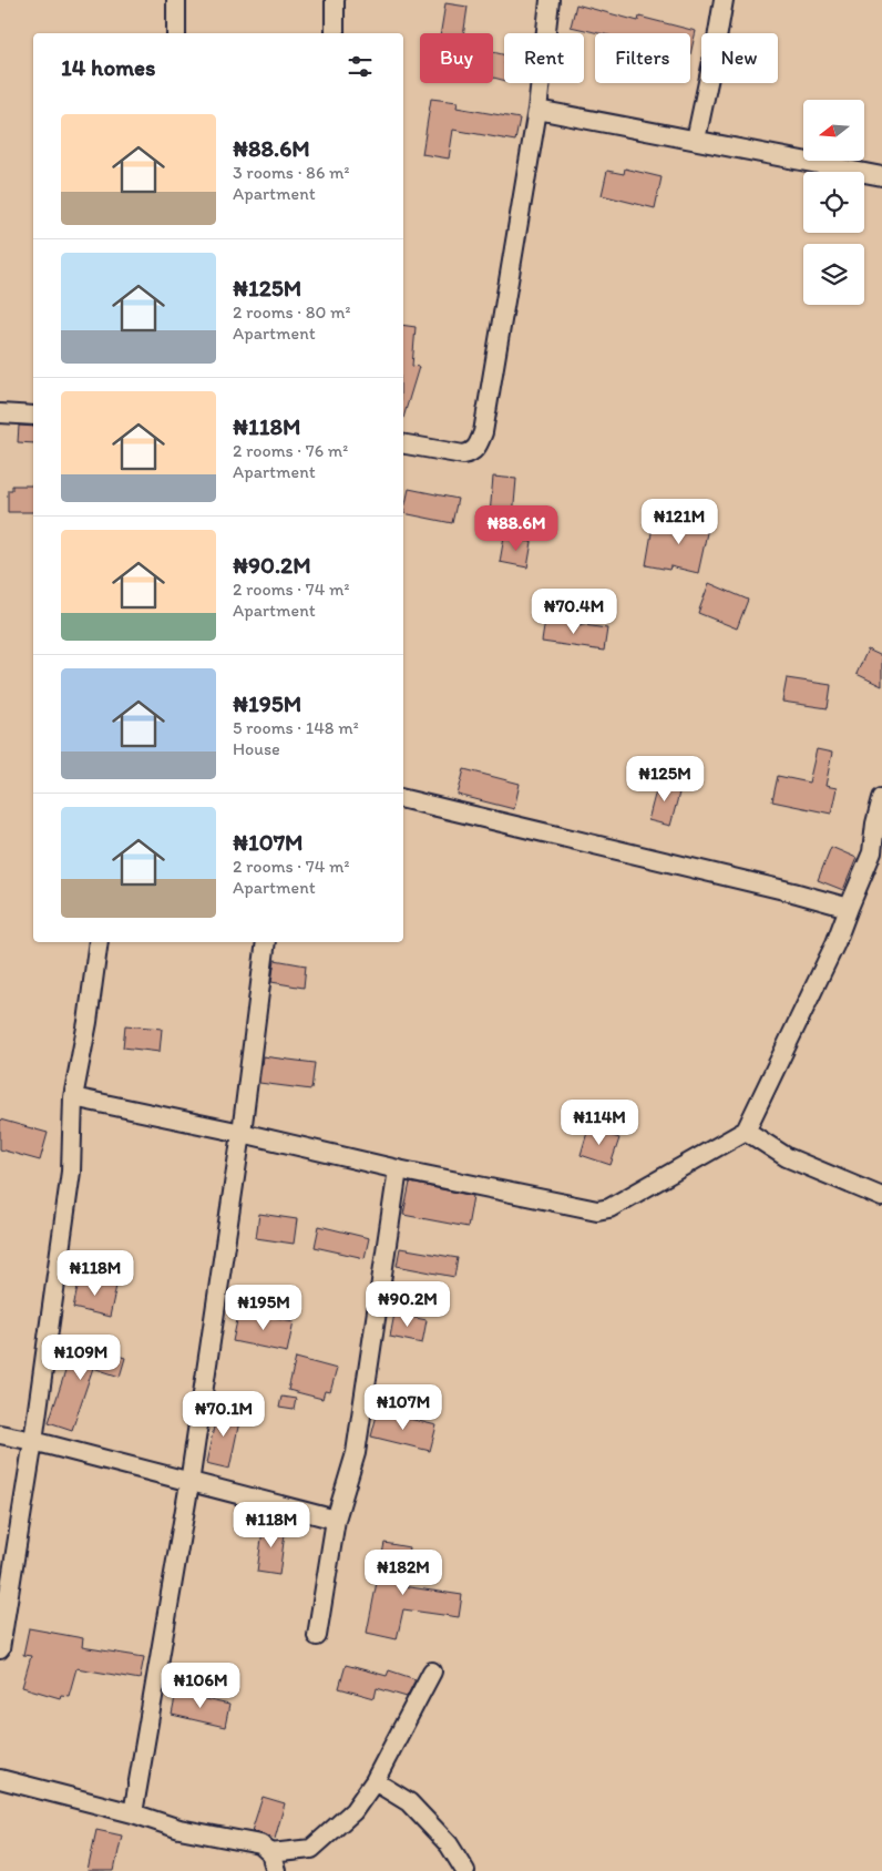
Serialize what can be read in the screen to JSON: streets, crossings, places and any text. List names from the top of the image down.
{
  "north": "left",
  "page": {
    "chip": [
      "Buy",
      "Rent",
      "Filters",
      "New"
    ],
    "heading": "14 homes",
    "list": [
      {
        "name": "₦88.6M",
        "note": "3 rooms · 86 m² · Apartment"
      },
      {
        "name": "₦125M",
        "note": "2 rooms · 80 m² · Apartment"
      },
      {
        "name": "₦118M",
        "note": "2 rooms · 76 m² · Apartment"
      },
      {
        "name": "₦90.2M",
        "note": "2 rooms · 74 m² · Apartment"
      },
      {
        "name": "₦195M",
        "note": "5 rooms · 148 m² · House"
      },
      {
        "name": "₦107M",
        "note": "2 rooms · 74 m² · Apartment"
      }
    ],
    "price": [
      "₦121M",
      "₦88.6M",
      "₦70.4M",
      "₦125M",
      "₦114M",
      "₦118M",
      "₦90.2M",
      "₦195M",
      "₦109M",
      "₦107M",
      "₦70.1M",
      "₦118M",
      "₦182M",
      "₦106M"
    ]
  }
}
